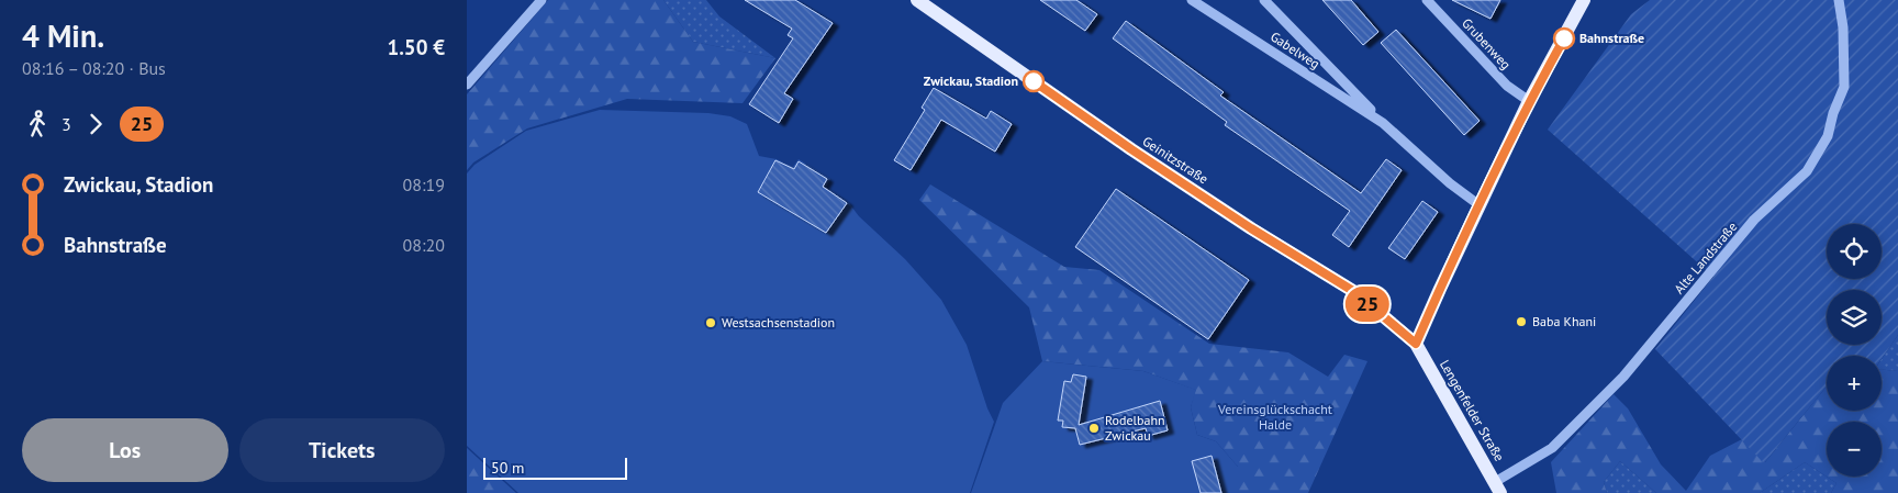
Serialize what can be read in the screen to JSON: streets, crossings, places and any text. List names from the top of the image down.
{
  "streets": {
    "main road": ["Geinitzstraße", "Lengenfelder Straße"],
    "street": ["Grubenweg", "Gabelweg", "Alte Landstraße"]
  },
  "crossings": [
    ["Geinitzstraße", "Lengenfelder Straße"],
    ["Alte Landstraße", "Lengenfelder Straße"]
  ],
  "parks": ["Vereinsglückschacht Halde"],
  "places": [
    "Bahnstraße",
    "Zwickau, Stadion",
    "Baba Khani",
    "Westsachsenstadion",
    "Rodelbahn Zwickau"
  ],
  "lines": ["bus line 25"],
  "scale_bar": "50 m",
  "page": {
    "heading": ["4 Min.", "08:16 – 08:20 · Bus", "1.50 €"],
    "on_map": "25",
    "legs": ["3", "25"],
    "list": [
      {
        "name": "Zwickau, Stadion",
        "value": "08:19"
      },
      {
        "name": "Bahnstraße",
        "value": "08:20"
      }
    ],
    "map_buttons": ["+", "−"],
    "buttons": ["Los", "Tickets"],
    "scale": "50 m"
  }
}
